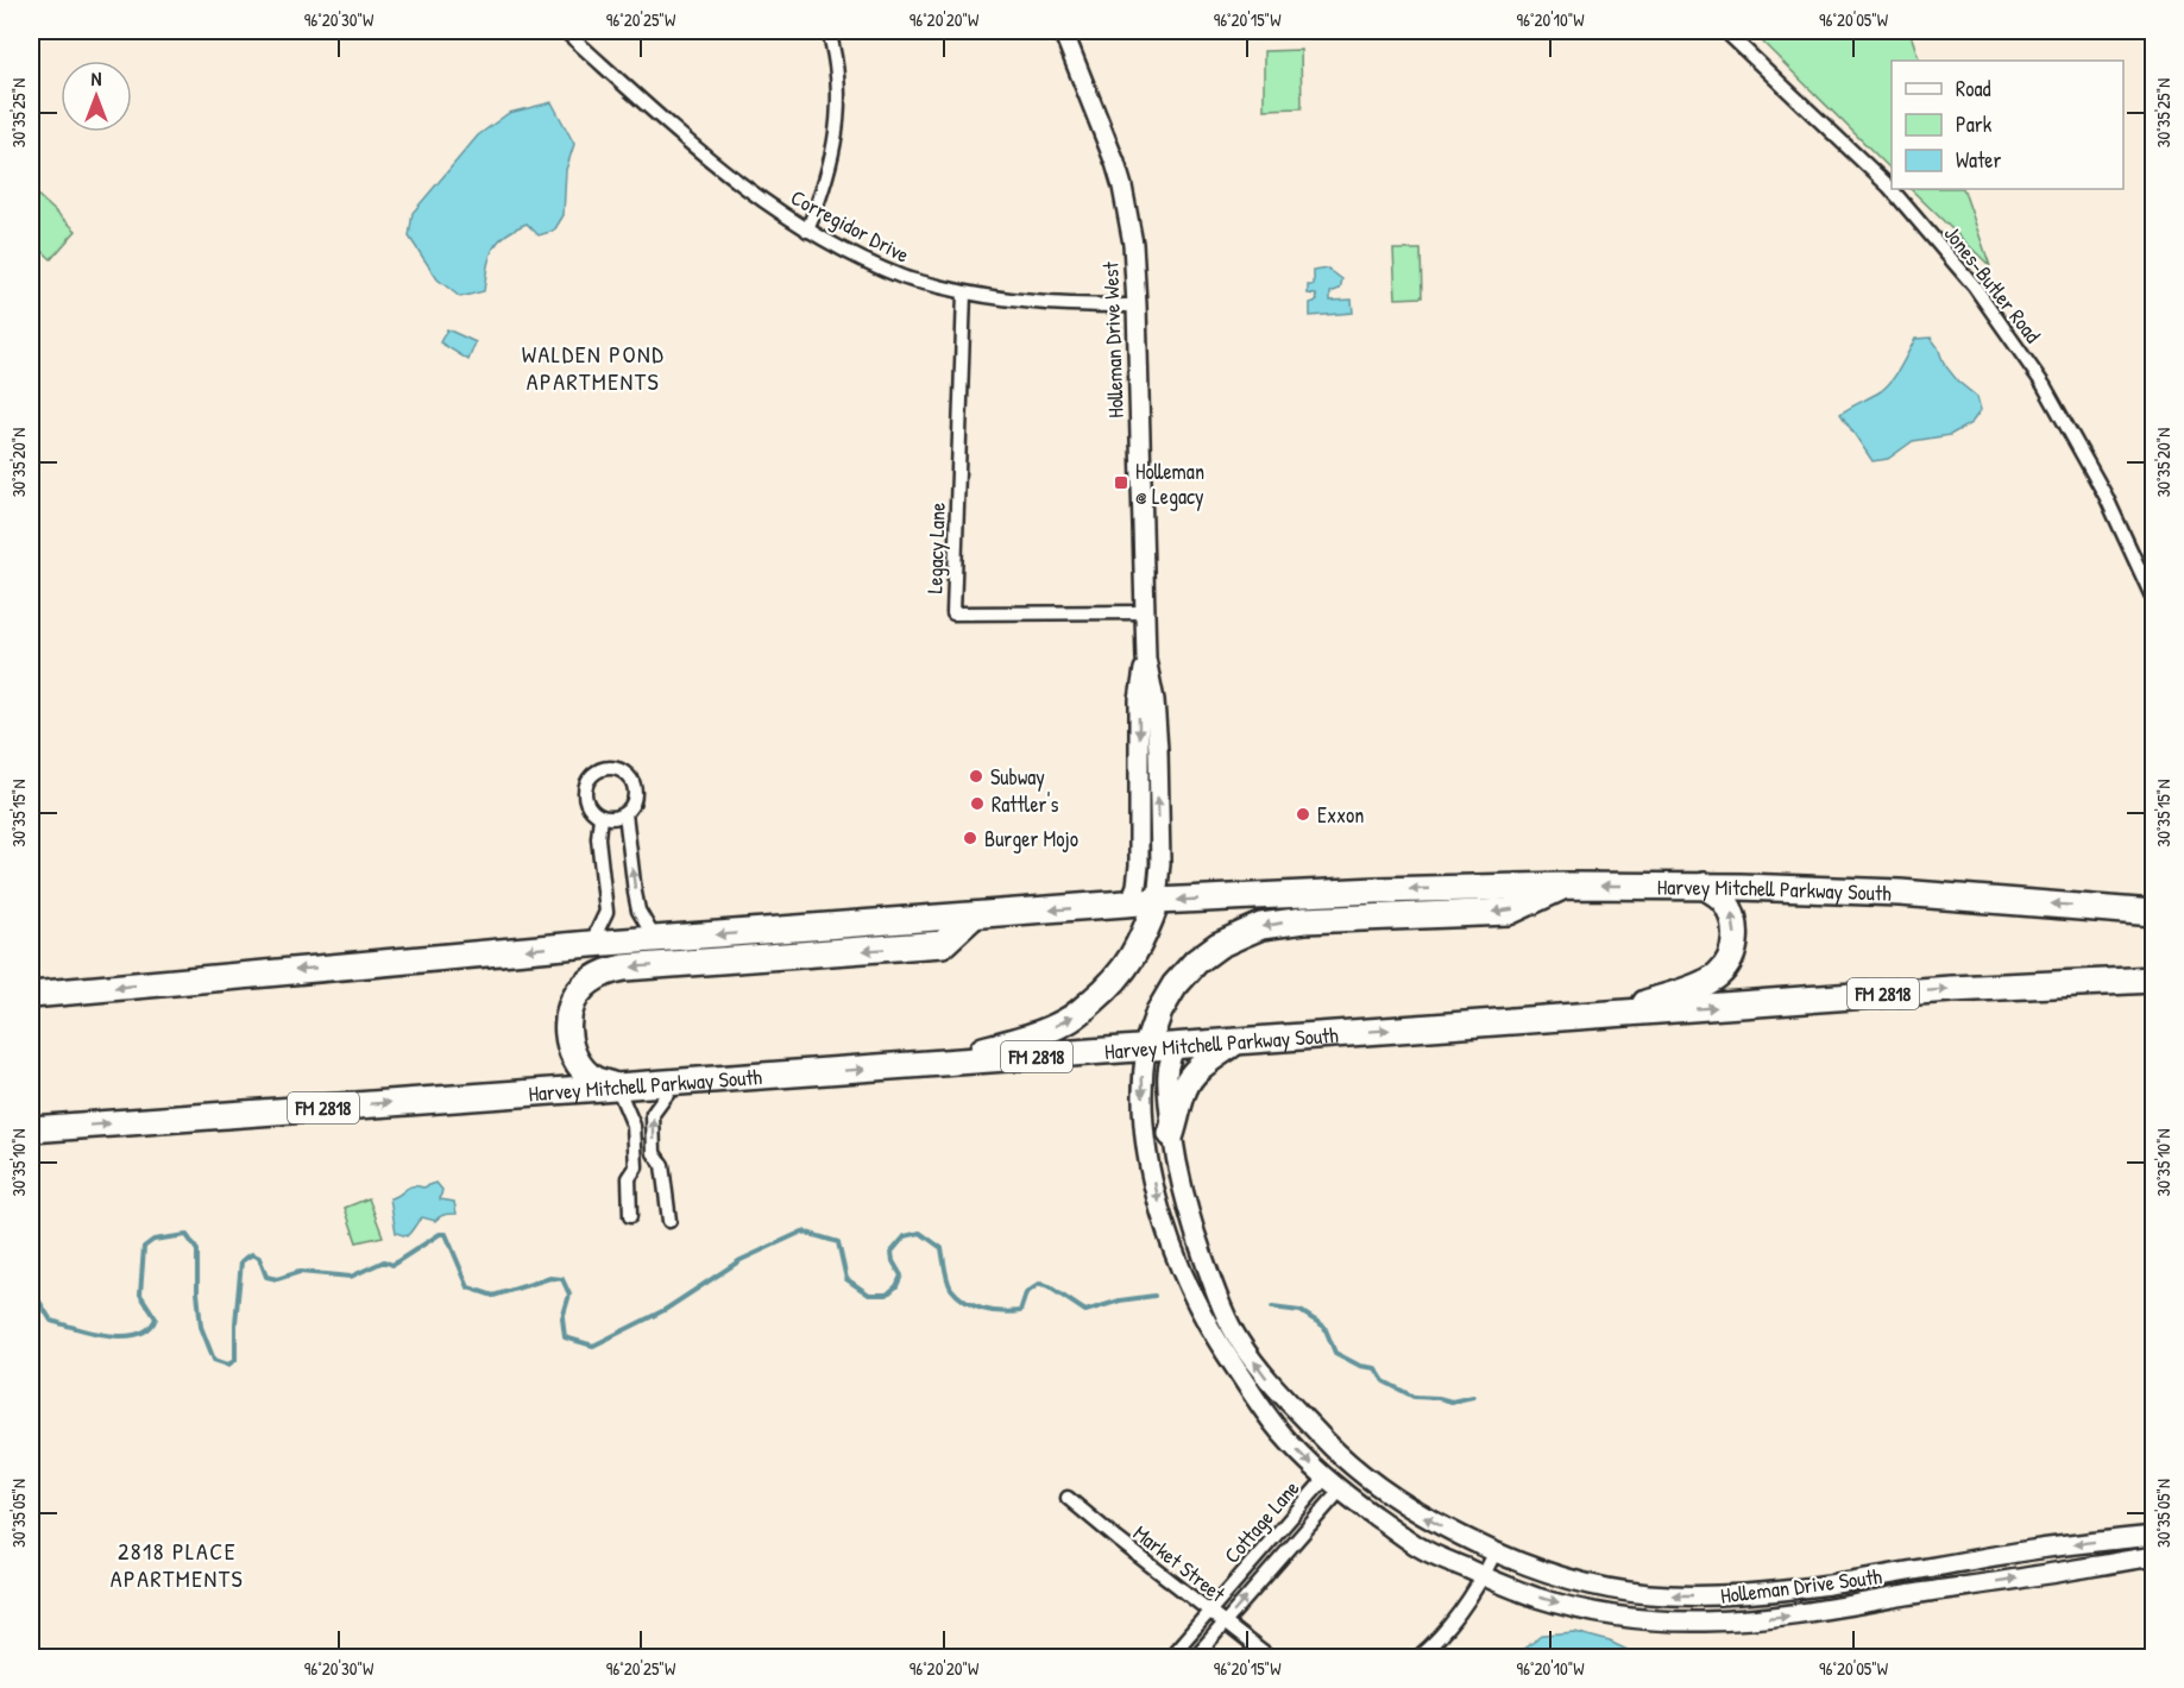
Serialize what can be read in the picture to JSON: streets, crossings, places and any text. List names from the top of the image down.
{
  "streets": {
    "highway": ["Harvey Mitchell Parkway South", "FM 2818"],
    "street": [
      "Corregidor Drive",
      "Jones-Butler Road",
      "Holleman Drive West",
      "Legacy Lane",
      "Cottage Lane",
      "Market Street",
      "Holleman Drive South"
    ]
  },
  "crossings": [
    ["Corregidor Drive", "Holleman Drive West"],
    ["Corregidor Drive", "Legacy Lane"],
    ["Holleman Drive West", "Legacy Lane"],
    ["Holleman Drive West", "Harvey Mitchell Parkway South"],
    ["Harvey Mitchell Parkway South", "Holleman Drive South"],
    ["Cottage Lane", "Market Street"],
    ["Cottage Lane", "Holleman Drive South"]
  ],
  "districts": ["WALDEN POND APARTMENTS", "2818 PLACE APARTMENTS"],
  "places": {
    "transit": ["Holleman @ Legacy"],
    "other": [
      "Subway",
      "Rattler's",
      "Exxon",
      "Burger Mojo"
    ]
  },
  "legend": ["Road", "Park", "Water"],
  "north": "top",
  "coordinates": [
    "96°20'30\"W",
    "96°20'25\"W",
    "96°20'20\"W",
    "96°20'15\"W",
    "96°20'10\"W",
    "96°20'05\"W",
    "30°35'25\"N",
    "30°35'20\"N",
    "30°35'15\"N",
    "30°35'10\"N",
    "30°35'05\"N"
  ]
}
